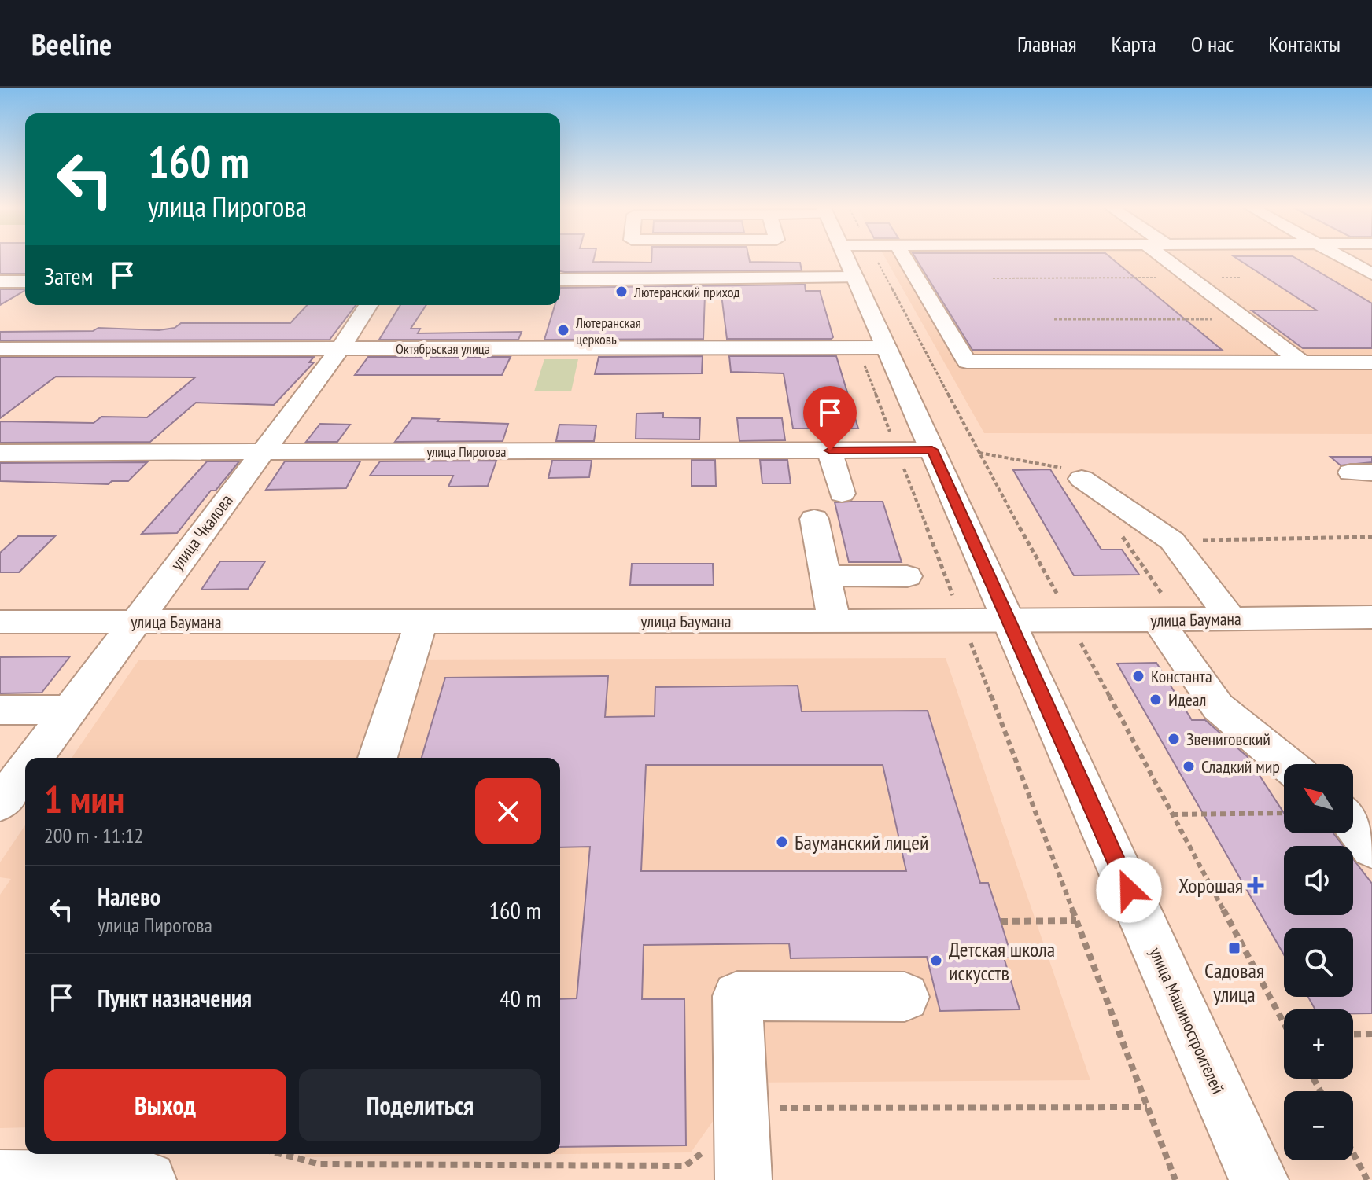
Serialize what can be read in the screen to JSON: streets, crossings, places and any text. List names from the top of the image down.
{
  "streets": {
    "main road": ["улица Машиностроителей"],
    "street": [
      "Октябрьская улица",
      "улица Пирогова",
      "улица Чкалова",
      "улица Баумана"
    ]
  },
  "crossings": [
    ["Октябрьская улица", "улица Чкалова"],
    ["Октябрьская улица", "улица Машиностроителей"],
    ["улица Пирогова", "улица Чкалова"],
    ["улица Пирогова", "улица Машиностроителей"],
    ["улица Чкалова", "улица Баумана"],
    ["улица Баумана", "улица Машиностроителей"]
  ],
  "places": {
    "other": [
      "Лютеранский приход",
      "Лютеранская церковь",
      "Константа",
      "Идеал",
      "Звениговский",
      "Сладкий мир",
      "Бауманский лицей",
      "Детская школа искусств"
    ],
    "health": ["Хорошая"],
    "transit": ["Садовая улица"]
  },
  "north": "top left",
  "page": {
    "header": "Beeline",
    "nav": [
      "Главная",
      "Карта",
      "О нас",
      "Контакты"
    ],
    "turn": ["160 m", "улица Пирогова"],
    "then": "Затем",
    "heading": ["1 мин", "200 m · 11:12"],
    "map_buttons": ["+", "−"],
    "list": [
      {
        "name": "Налево",
        "note": "улица Пирогова",
        "value": "160 m"
      },
      {
        "name": "Пункт назначения",
        "value": "40 m"
      }
    ],
    "buttons": ["Выход", "Поделиться"]
  }
}
